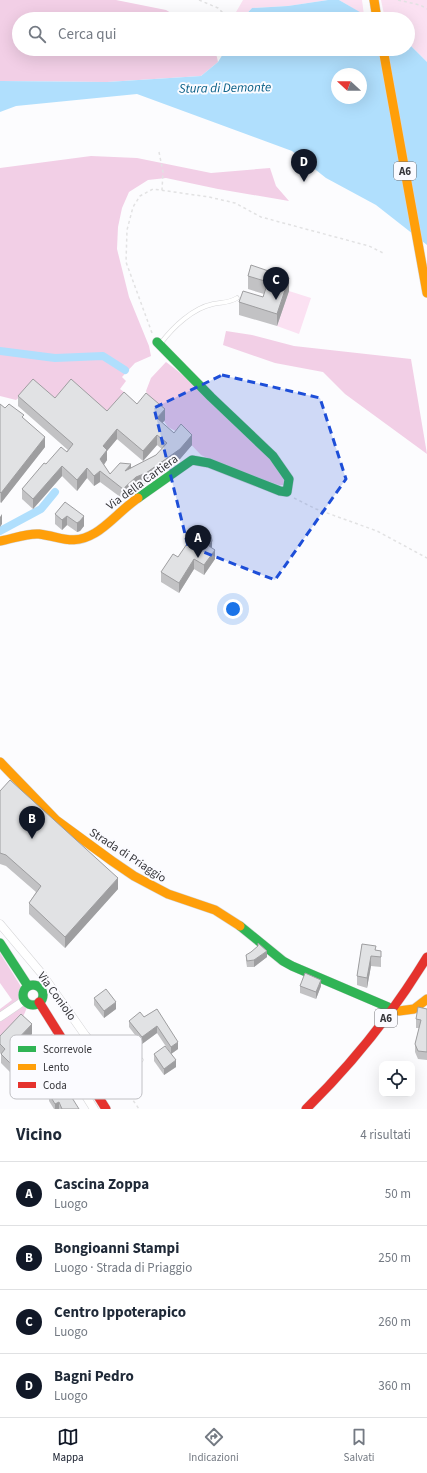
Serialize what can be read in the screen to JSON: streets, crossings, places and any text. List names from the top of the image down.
{
  "streets": {
    "main road": ["A6", "Via della Cartiera", "Strada di Priaggio"],
    "street": ["Via Coniolo"]
  },
  "water": ["Stura di Demonte"],
  "legend": ["Scorrevole", "Lento", "Coda"],
  "north": "left",
  "page": {
    "search": "Cerca qui",
    "pins": [
      "D",
      "C",
      "A",
      "B"
    ],
    "heading": ["Vicino", "4 risultati"],
    "list": [
      {
        "mark": "A",
        "name": "Cascina Zoppa",
        "note": "Luogo",
        "value": "50 m"
      },
      {
        "mark": "B",
        "name": "Bongioanni Stampi",
        "note": "Luogo · Strada di Priaggio",
        "value": "250 m"
      },
      {
        "mark": "C",
        "name": "Centro Ippoterapico",
        "note": "Luogo",
        "value": "260 m"
      },
      {
        "mark": "D",
        "name": "Bagni Pedro",
        "note": "Luogo",
        "value": "360 m"
      }
    ],
    "nav": ["Mappa", "Indicazioni", "Salvati"]
  }
}
